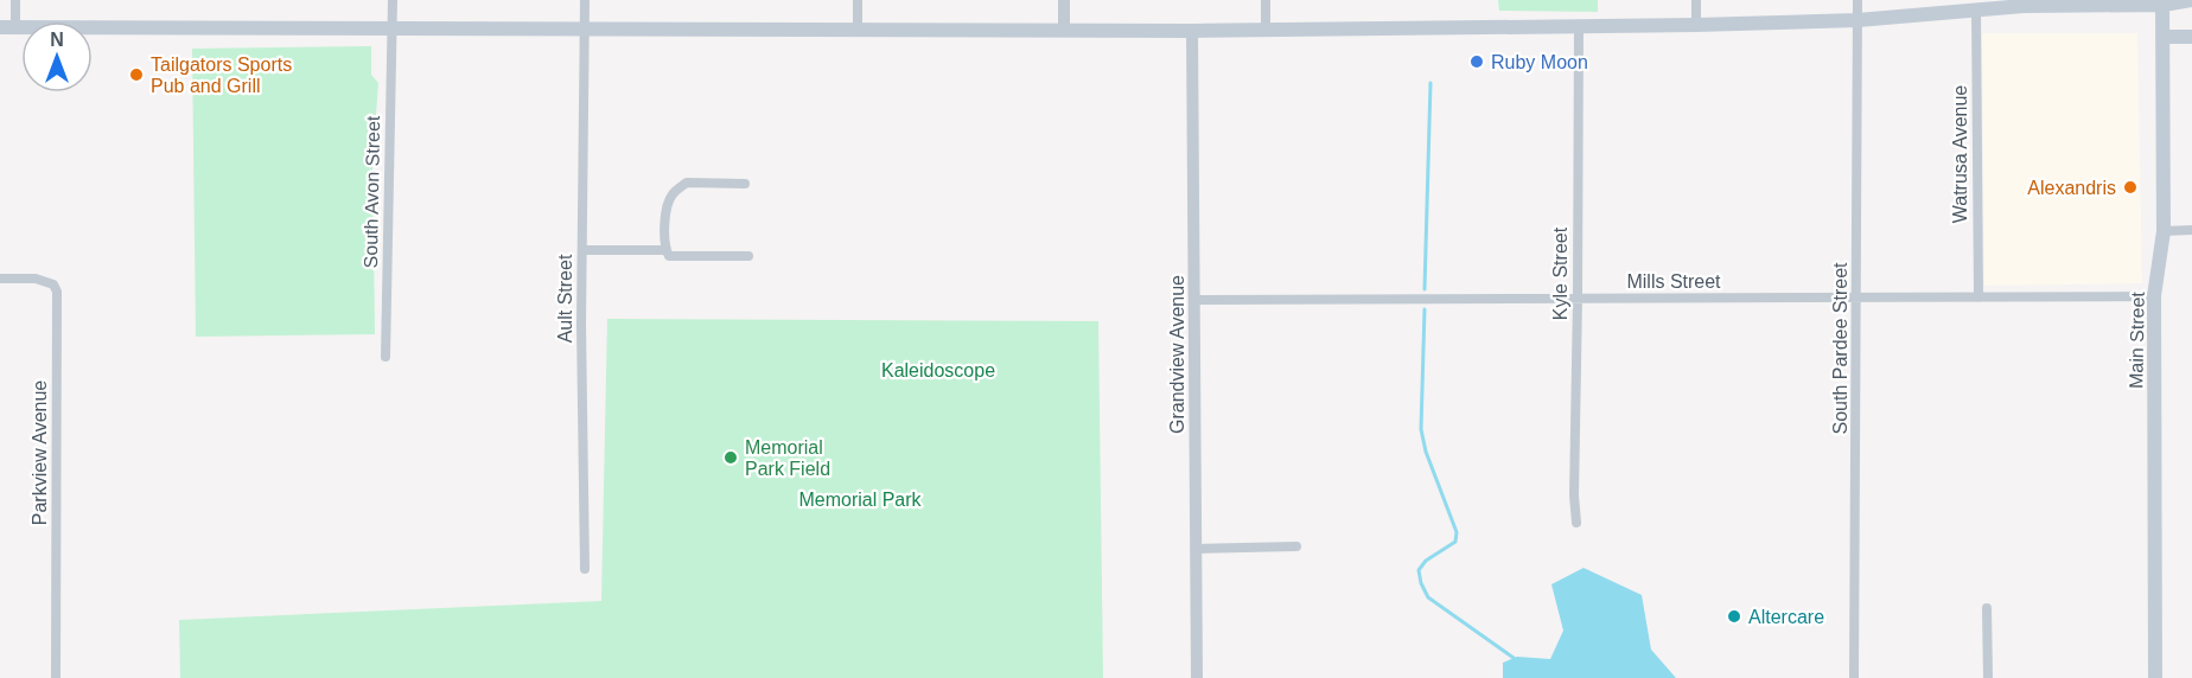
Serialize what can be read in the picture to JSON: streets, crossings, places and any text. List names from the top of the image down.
{
  "streets": {
    "main road": ["Main Street"],
    "street": [
      "Watrusa Avenue",
      "South Avon Street",
      "Kyle Street",
      "Mills Street",
      "Ault Street",
      "South Pardee Street",
      "Grandview Avenue",
      "Parkview Avenue"
    ]
  },
  "crossings": [
    ["Watrusa Avenue", "Mills Street"],
    ["Kyle Street", "Mills Street"],
    ["Mills Street", "Main Street"],
    ["Mills Street", "South Pardee Street"],
    ["Mills Street", "Grandview Avenue"]
  ],
  "parks": ["Kaleidoscope", "Memorial Park"],
  "places": [
    "Ruby Moon",
    "Tailgators Sports Pub and Grill",
    "Alexandris",
    "Memorial Park Field",
    "Altercare"
  ],
  "north": "top"
}
